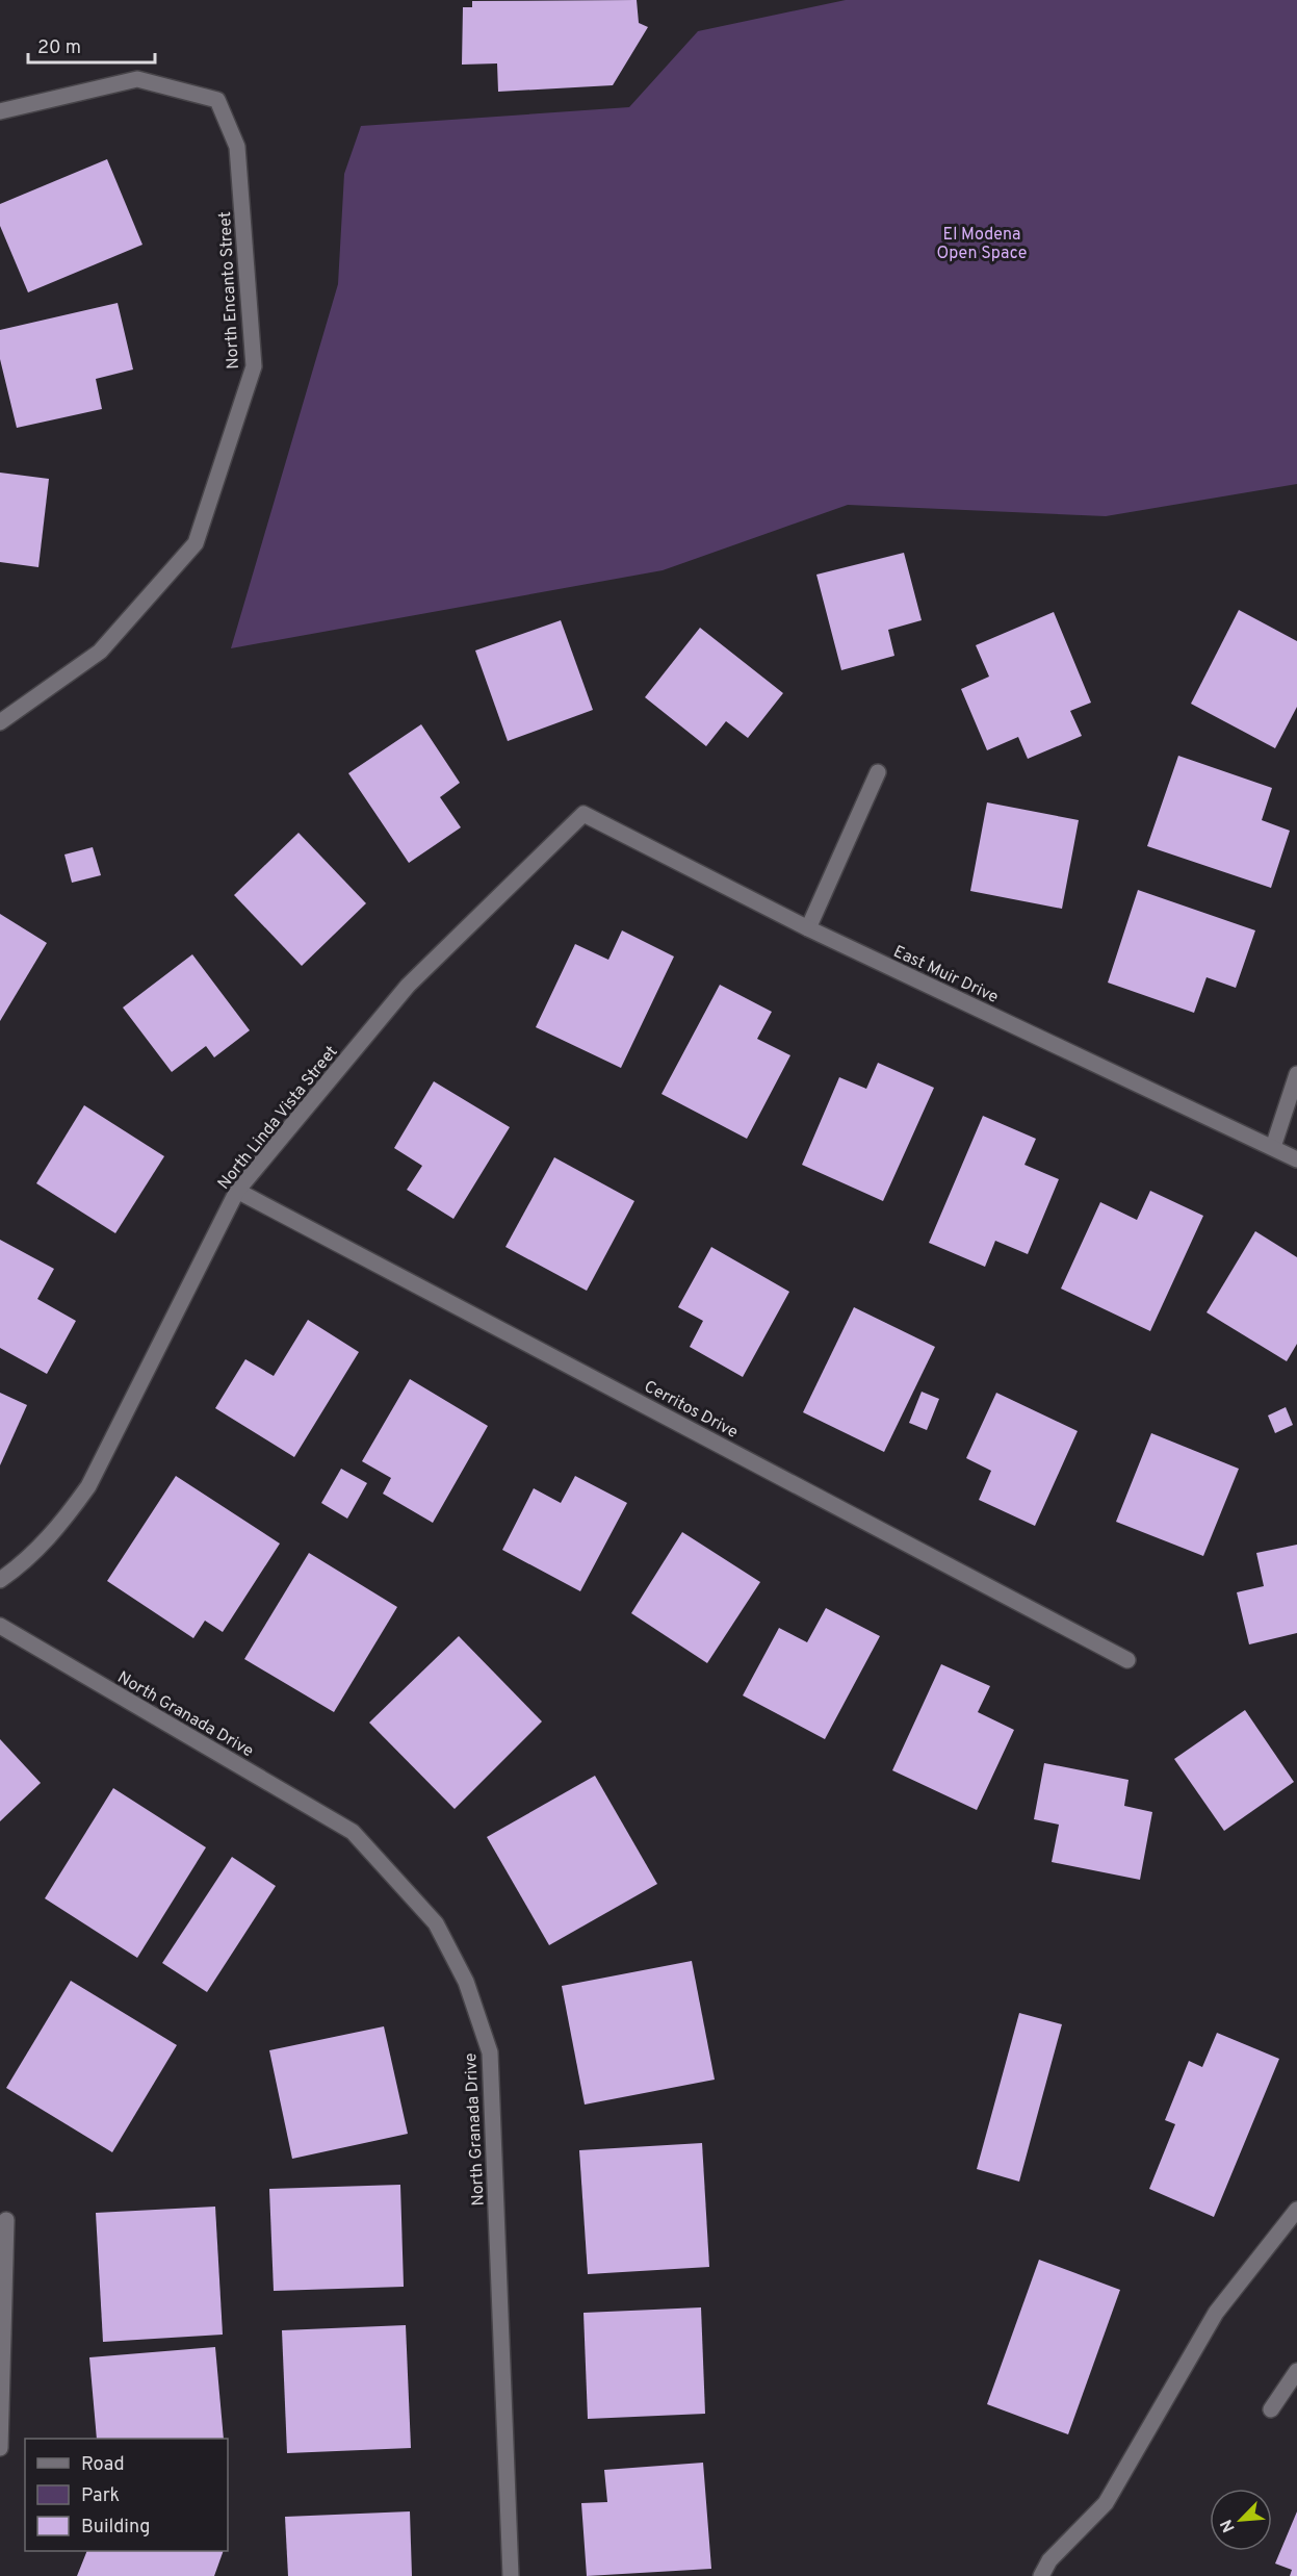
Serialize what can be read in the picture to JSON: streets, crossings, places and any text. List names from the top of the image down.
{
  "streets": {
    "street": [
      "North Encanto Street",
      "East Muir Drive",
      "North Linda Vista Street",
      "Cerritos Drive",
      "North Granada Drive"
    ]
  },
  "crossings": [
    ["East Muir Drive", "North Linda Vista Street"],
    ["North Linda Vista Street", "Cerritos Drive"]
  ],
  "parks": ["El Modena Open Space"],
  "legend": ["Road", "Park", "Building"],
  "scale_bar": "20 m",
  "north": "bottom left"
}
